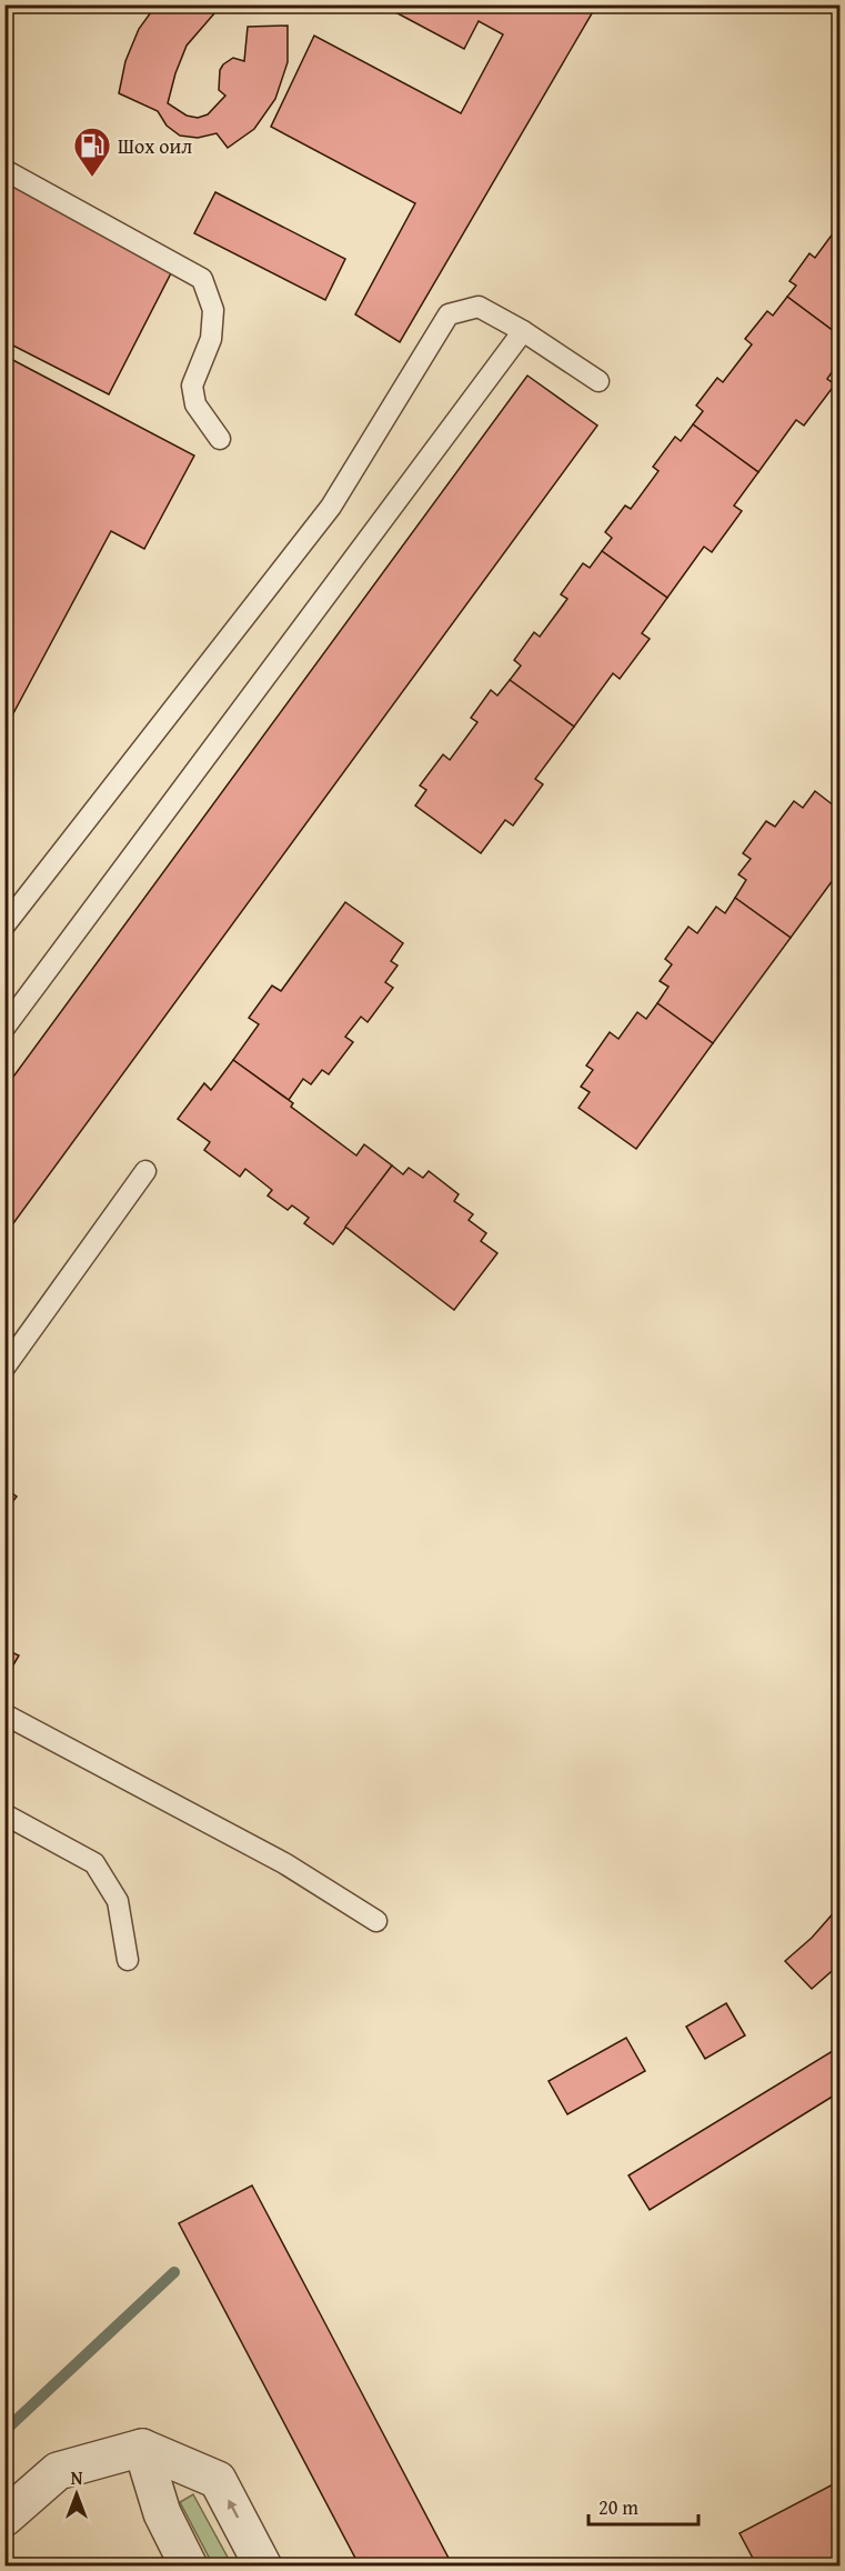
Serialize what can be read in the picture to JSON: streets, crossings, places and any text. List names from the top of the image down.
{
  "places": {
    "fuel station": ["Шох оил"]
  },
  "scale_bar": "20 m",
  "north": "top"
}
